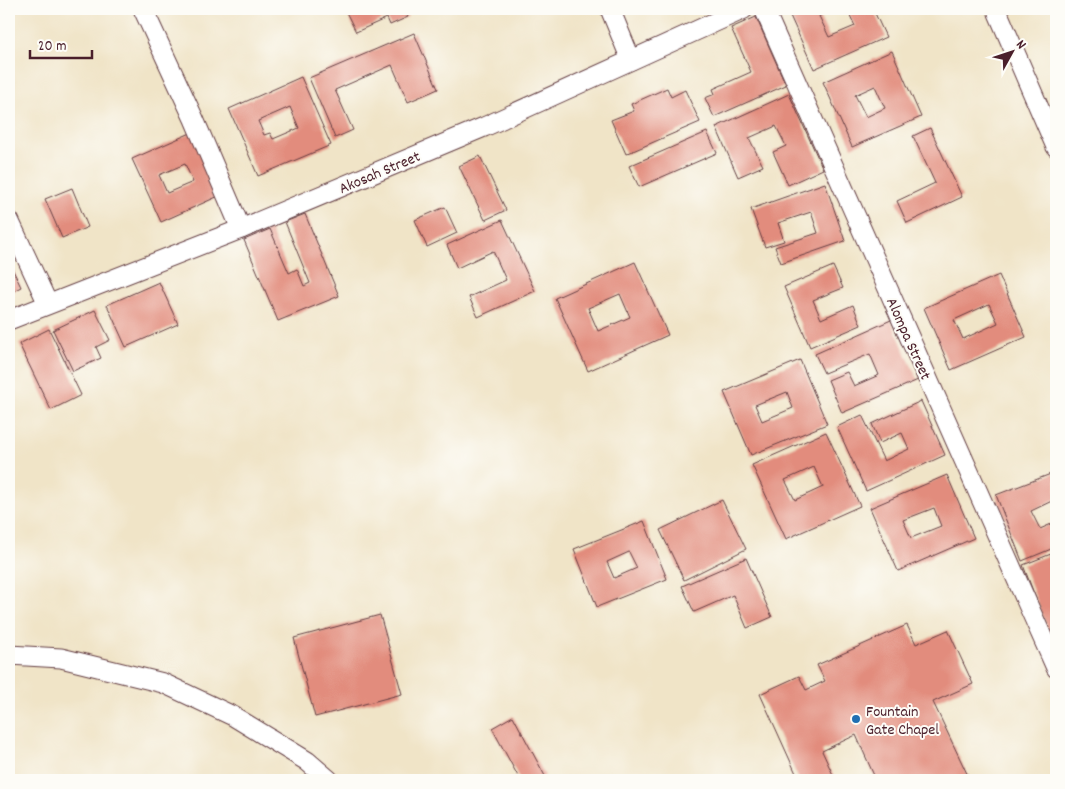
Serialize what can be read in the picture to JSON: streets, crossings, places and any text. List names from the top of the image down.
{
  "streets": {
    "street": ["Akosah Street", "Alompa Street"]
  },
  "places": ["Fountain Gate Chapel"],
  "scale_bar": "20 m",
  "north": "top right"
}
